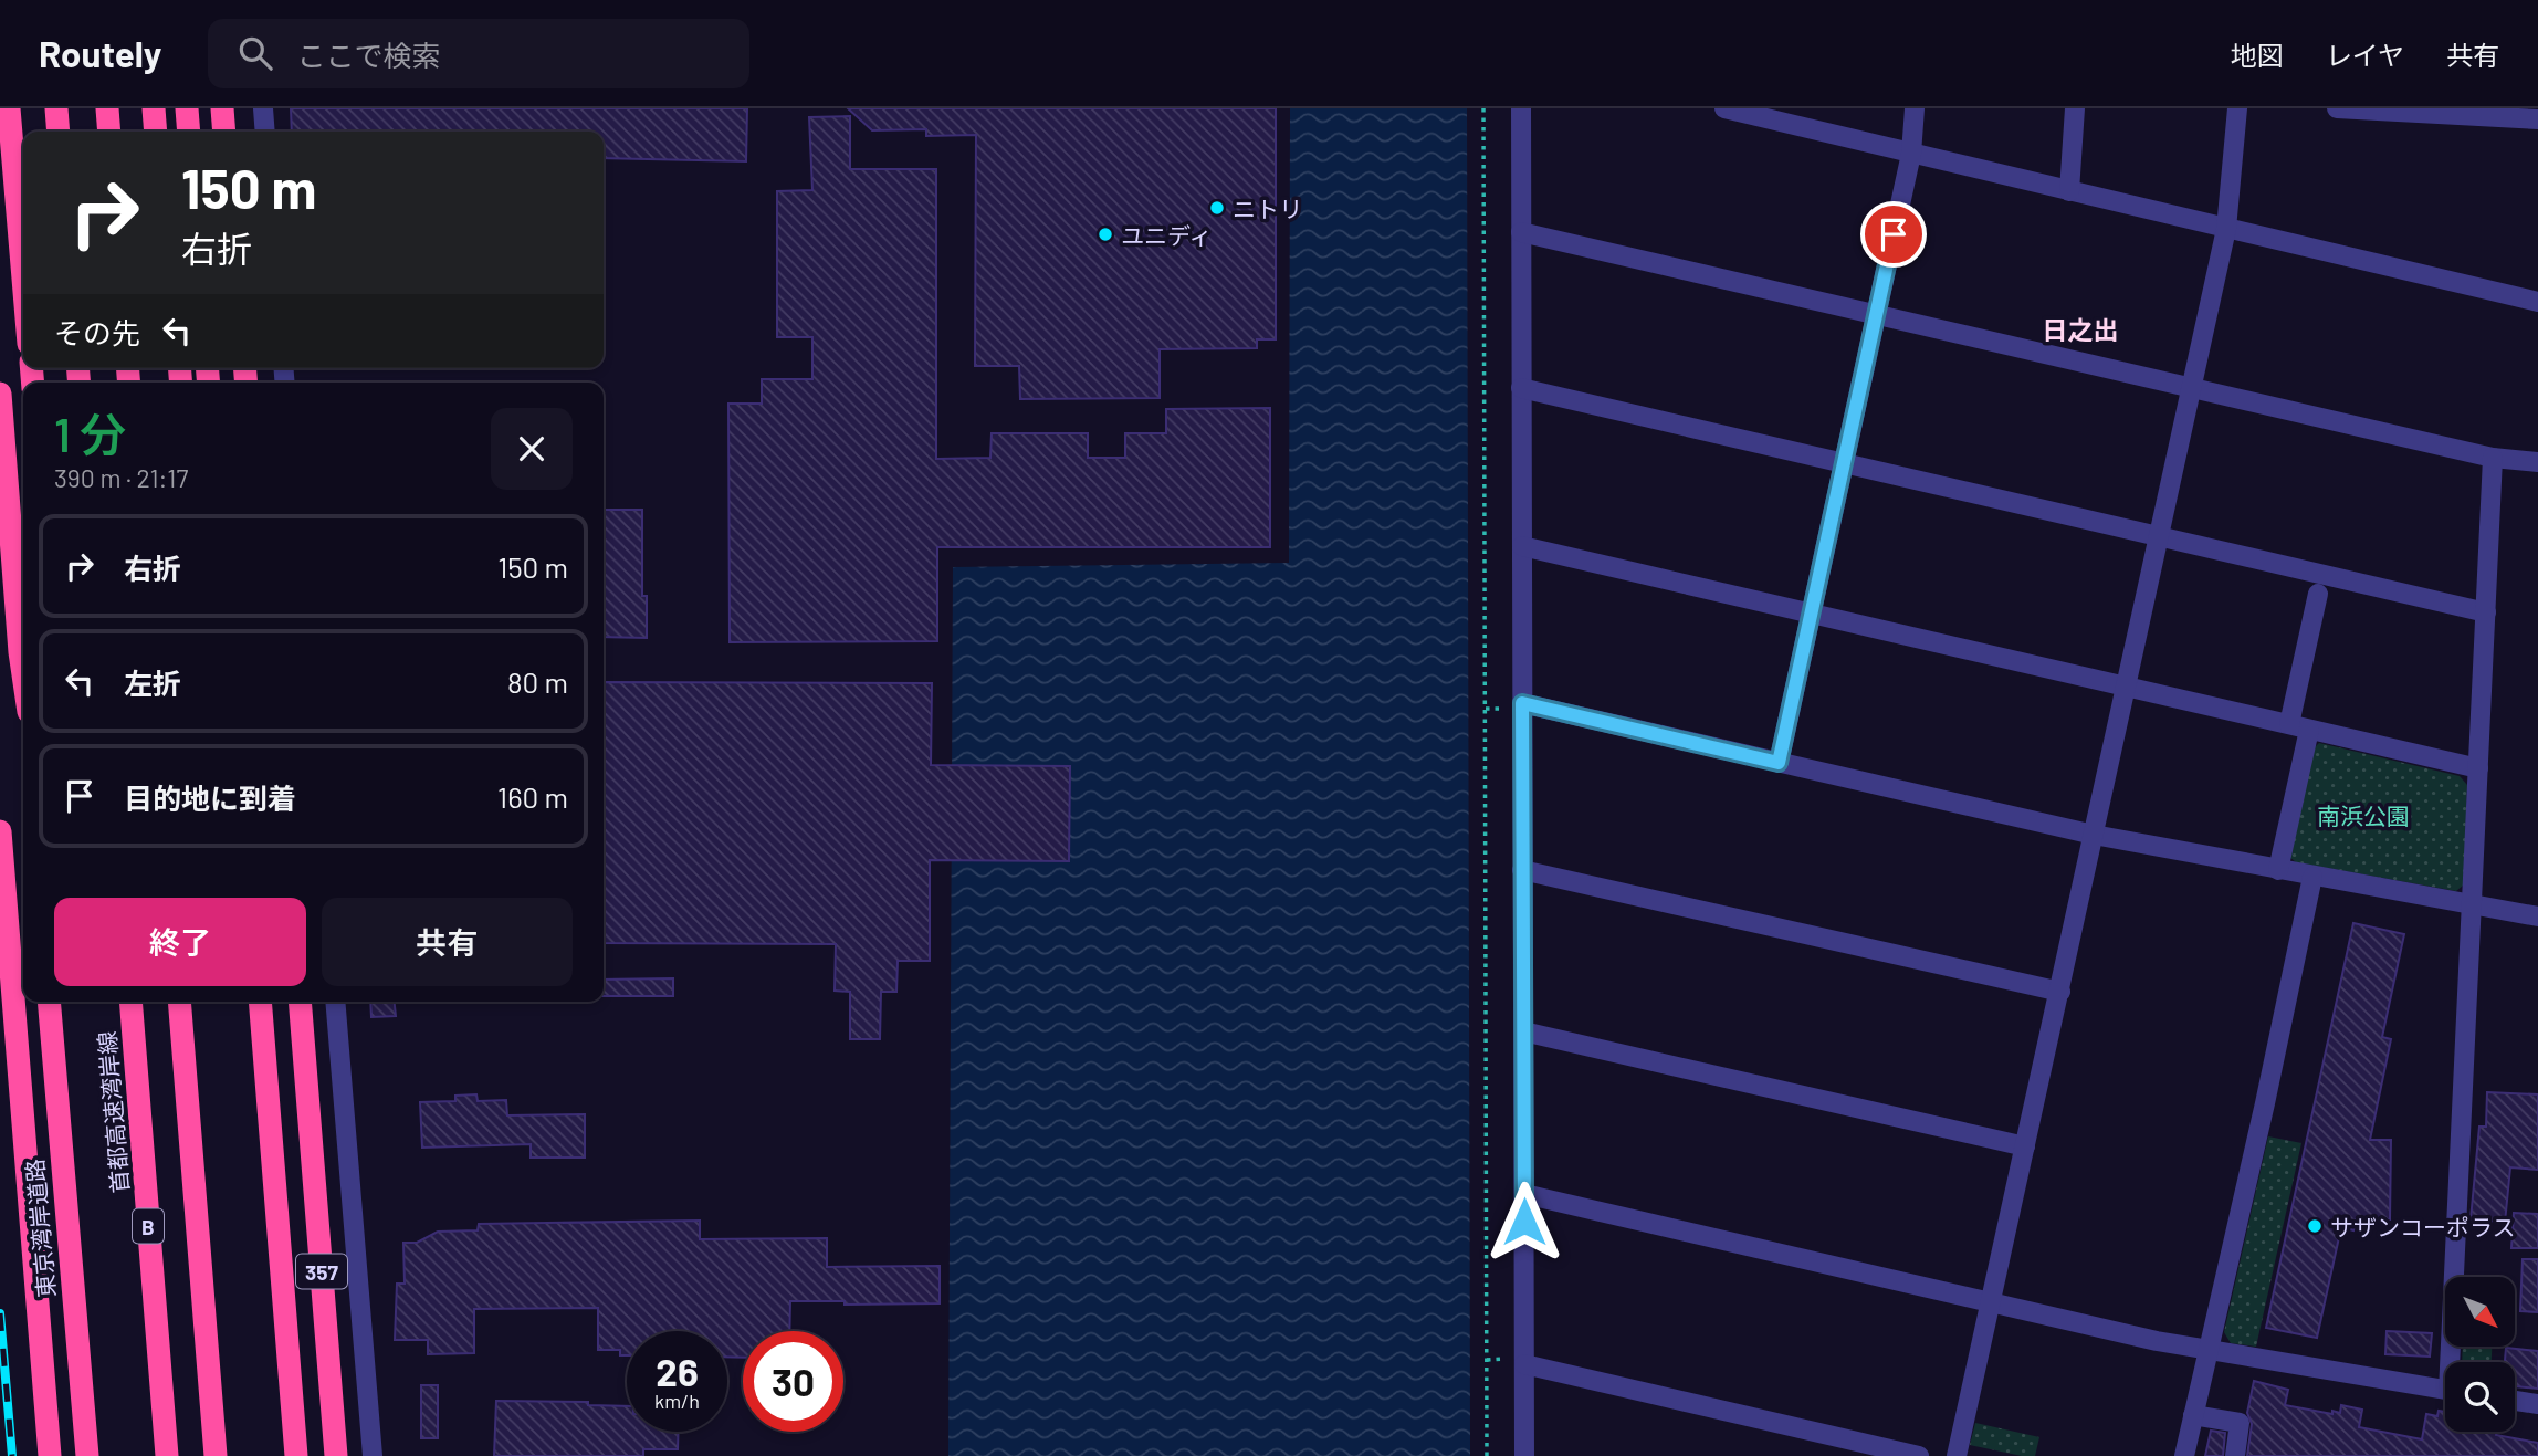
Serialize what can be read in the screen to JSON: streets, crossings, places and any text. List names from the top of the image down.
{
  "streets": {
    "highway": [
      "首都高速湾岸線",
      "B",
      "東京湾岸道路",
      "357"
    ]
  },
  "districts": ["日之出"],
  "parks": ["南浜公園"],
  "places": ["ニトリ", "ユニディ", "サザンコーポラス"],
  "north": "bottom right",
  "page": {
    "header": "Routely",
    "search": "ここで検索",
    "nav": ["地図", "レイヤ", "共有"],
    "turn": ["150 m", "右折"],
    "then": "その先",
    "heading": ["1 分", "390 m · 21:17"],
    "list": [
      {
        "name": "右折",
        "value": "150 m"
      },
      {
        "name": "左折",
        "value": "80 m"
      },
      {
        "name": "目的地に到着",
        "value": "160 m"
      }
    ],
    "buttons": ["終了", "共有"],
    "speed": "26 km/h",
    "limit": "30"
  }
}
